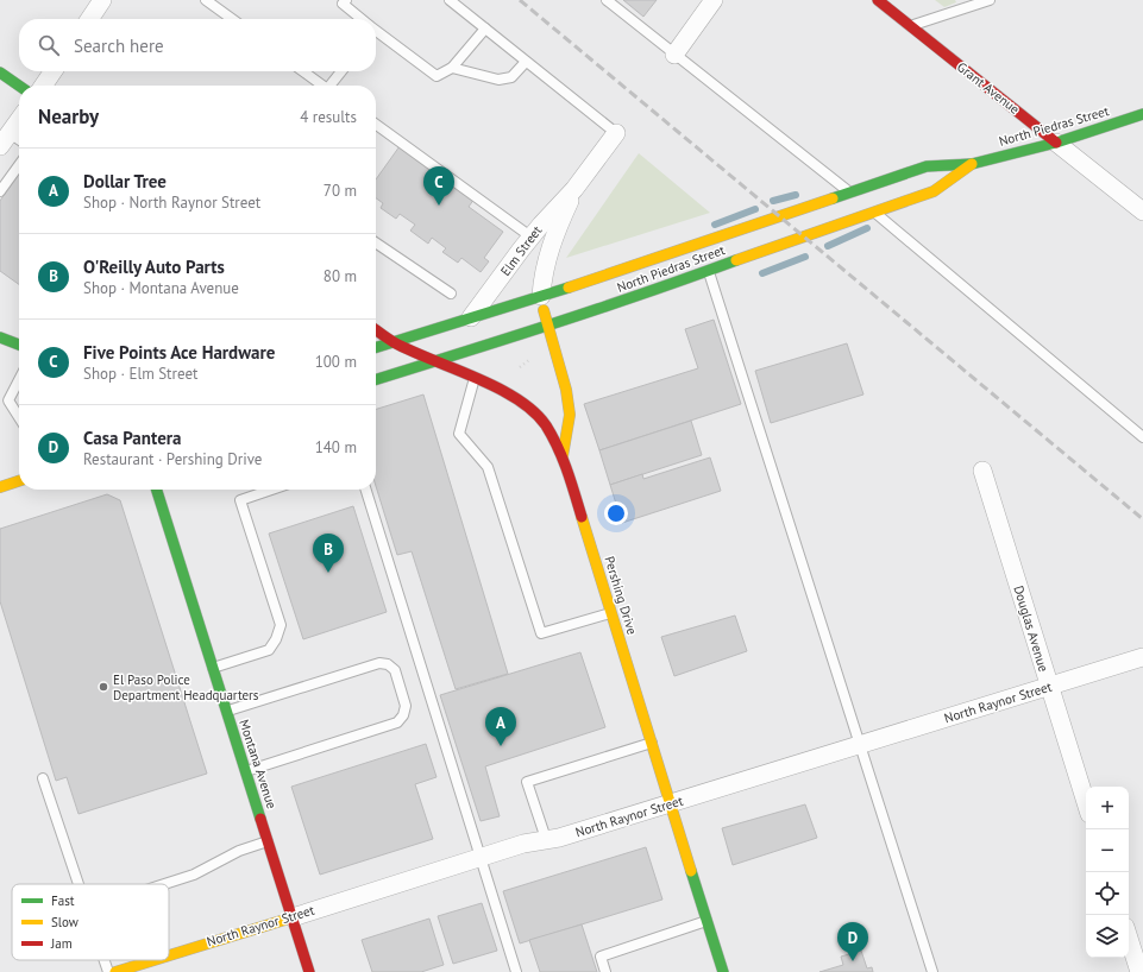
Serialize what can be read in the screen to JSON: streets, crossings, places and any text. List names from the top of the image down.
{
  "streets": {
    "main road": [
      "Grant Avenue",
      "North Piedras Street",
      "Elm Street",
      "Pershing Drive",
      "North Raynor Street",
      "Montana Avenue"
    ],
    "street": ["Douglas Avenue"]
  },
  "crossings": [
    ["Grant Avenue", "North Piedras Street"],
    ["North Piedras Street", "Elm Street"],
    ["North Piedras Street", "Pershing Drive"],
    ["Elm Street", "Pershing Drive"],
    ["Pershing Drive", "North Raynor Street"],
    ["Douglas Avenue", "North Raynor Street"],
    ["North Raynor Street", "Montana Avenue"]
  ],
  "places": ["El Paso Police Department Headquarters"],
  "legend": ["Fast", "Slow", "Jam"],
  "page": {
    "search": "Search here",
    "heading": ["Nearby", "4 results"],
    "list": [
      {
        "mark": "A",
        "name": "Dollar Tree",
        "note": "Shop · North Raynor Street",
        "value": "70 m"
      },
      {
        "mark": "B",
        "name": "O'Reilly Auto Parts",
        "note": "Shop · Montana Avenue",
        "value": "80 m"
      },
      {
        "mark": "C",
        "name": "Five Points Ace Hardware",
        "note": "Shop · Elm Street",
        "value": "100 m"
      },
      {
        "mark": "D",
        "name": "Casa Pantera",
        "note": "Restaurant · Pershing Drive",
        "value": "140 m"
      }
    ],
    "pins": [
      "C",
      "B",
      "A",
      "D"
    ],
    "map_buttons": ["+", "−"]
  }
}
